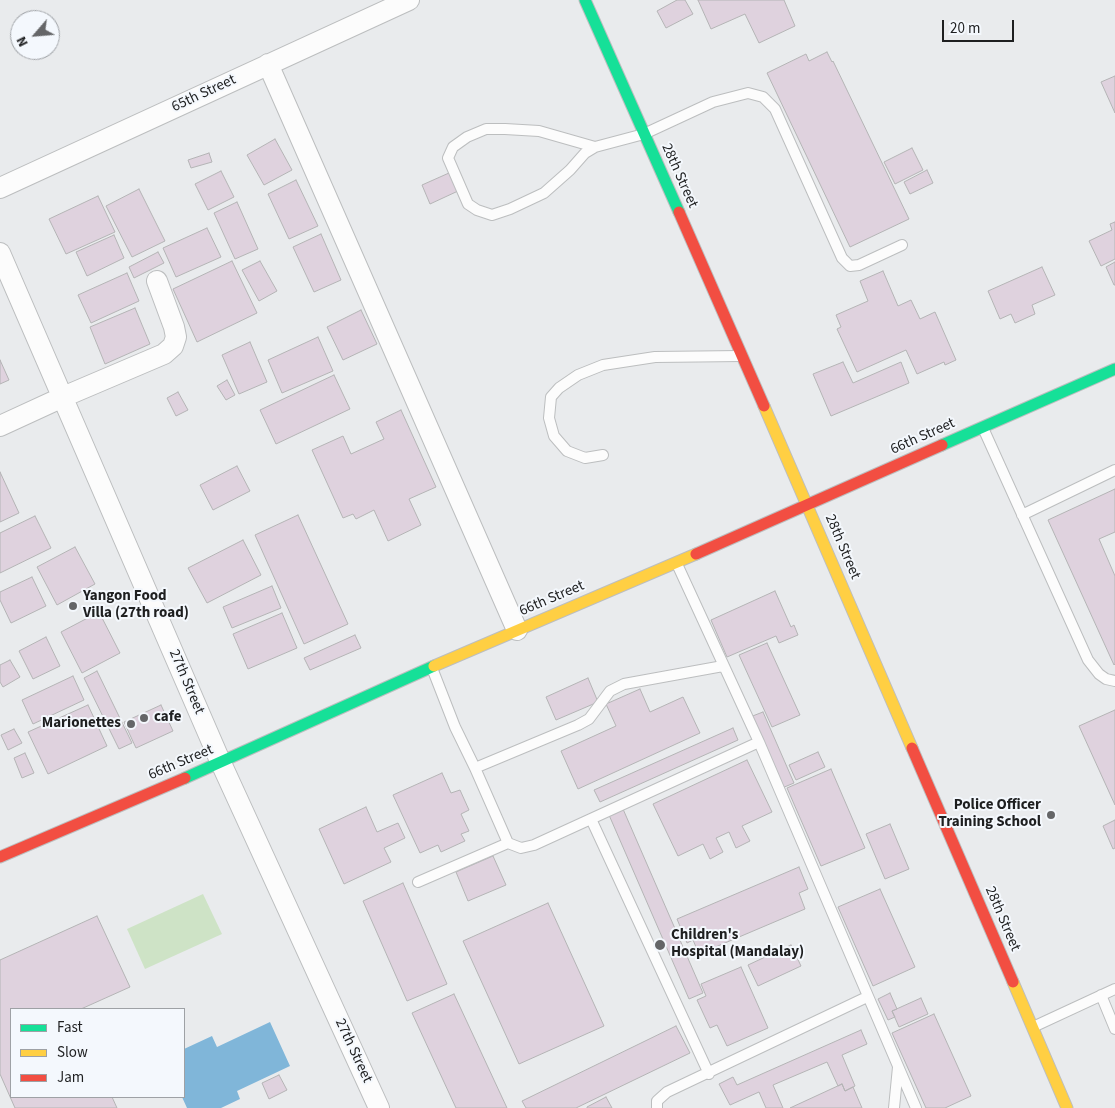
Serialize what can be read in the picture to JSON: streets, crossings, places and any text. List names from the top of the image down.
{
  "streets": {
    "street": [
      "65th Street",
      "28th Street",
      "66th Street",
      "27th Street"
    ]
  },
  "crossings": [
    ["28th Street", "66th Street"],
    ["66th Street", "27th Street"]
  ],
  "places": [
    "Yangon Food Villa (27th road)",
    "cafe",
    "Marionettes",
    "Police Officer Training School",
    "Children's Hospital (Mandalay)"
  ],
  "legend": ["Fast", "Slow", "Jam"],
  "scale_bar": "20 m",
  "north": "bottom left"
}
